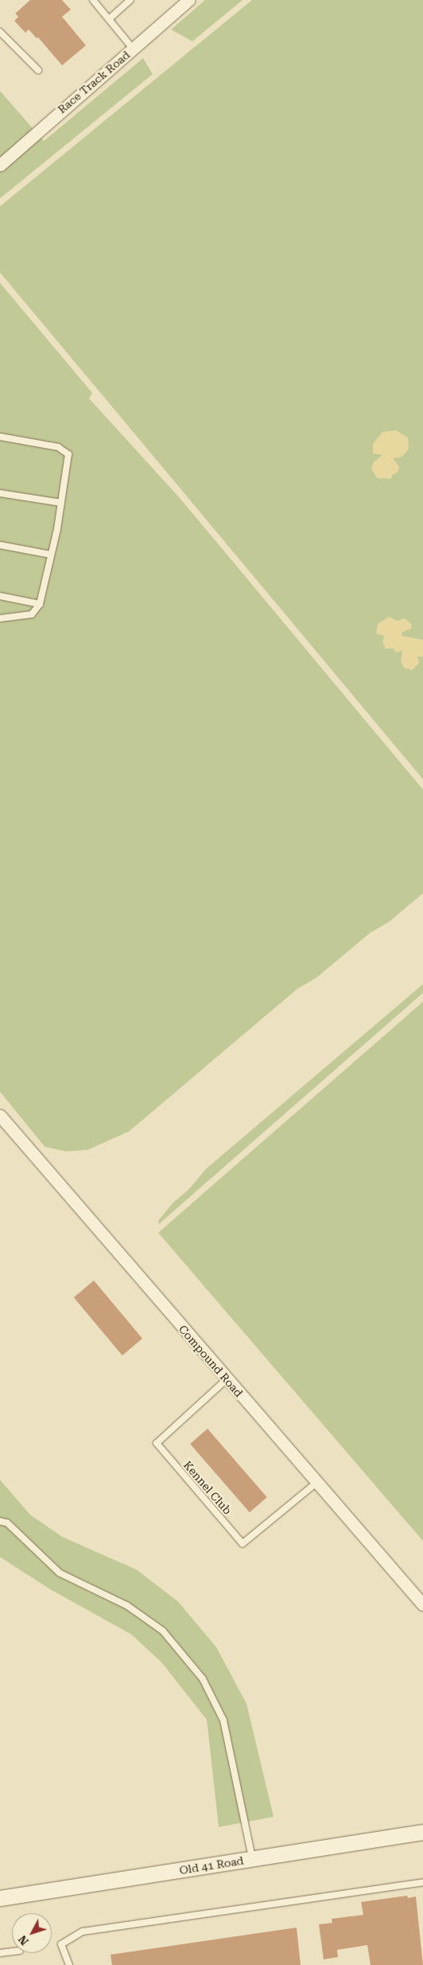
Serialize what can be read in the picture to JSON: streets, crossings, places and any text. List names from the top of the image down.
{
  "streets": {
    "street": ["Race Track Road", "Compound Road", "Old 41 Road"],
    "lane": ["Kennel Club"]
  },
  "crossings": [
    ["Compound Road", "Kennel Club"]
  ],
  "north": "bottom left"
}
